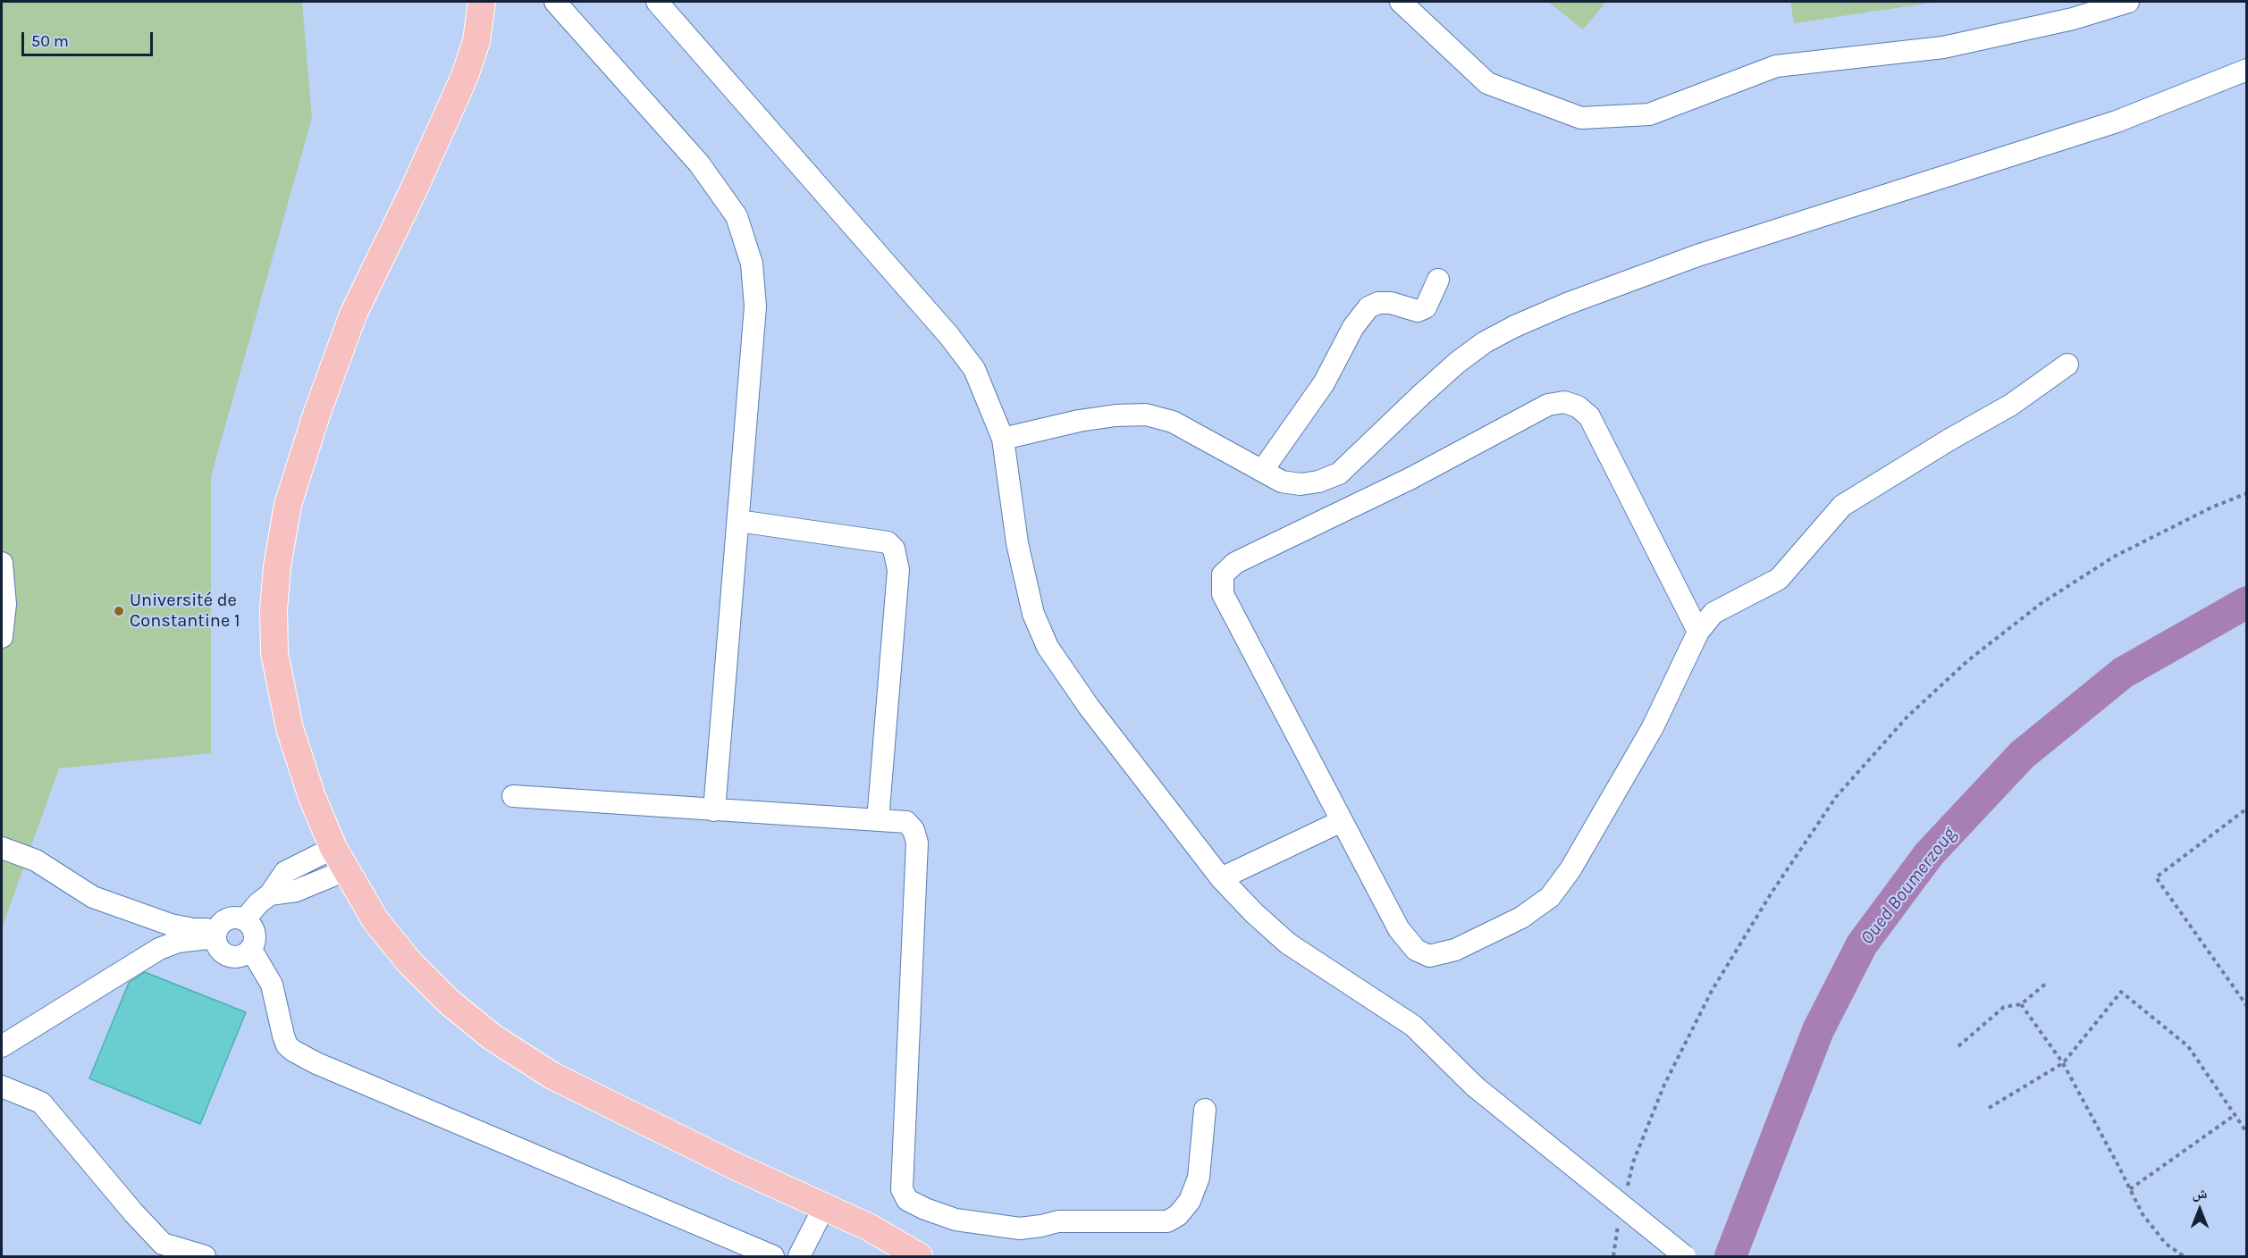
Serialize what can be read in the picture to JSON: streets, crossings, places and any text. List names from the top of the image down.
{
  "water": ["Oued Boumerzoug"],
  "places": ["Université de Constantine 1"],
  "scale_bar": "50 m",
  "north": "top"
}
